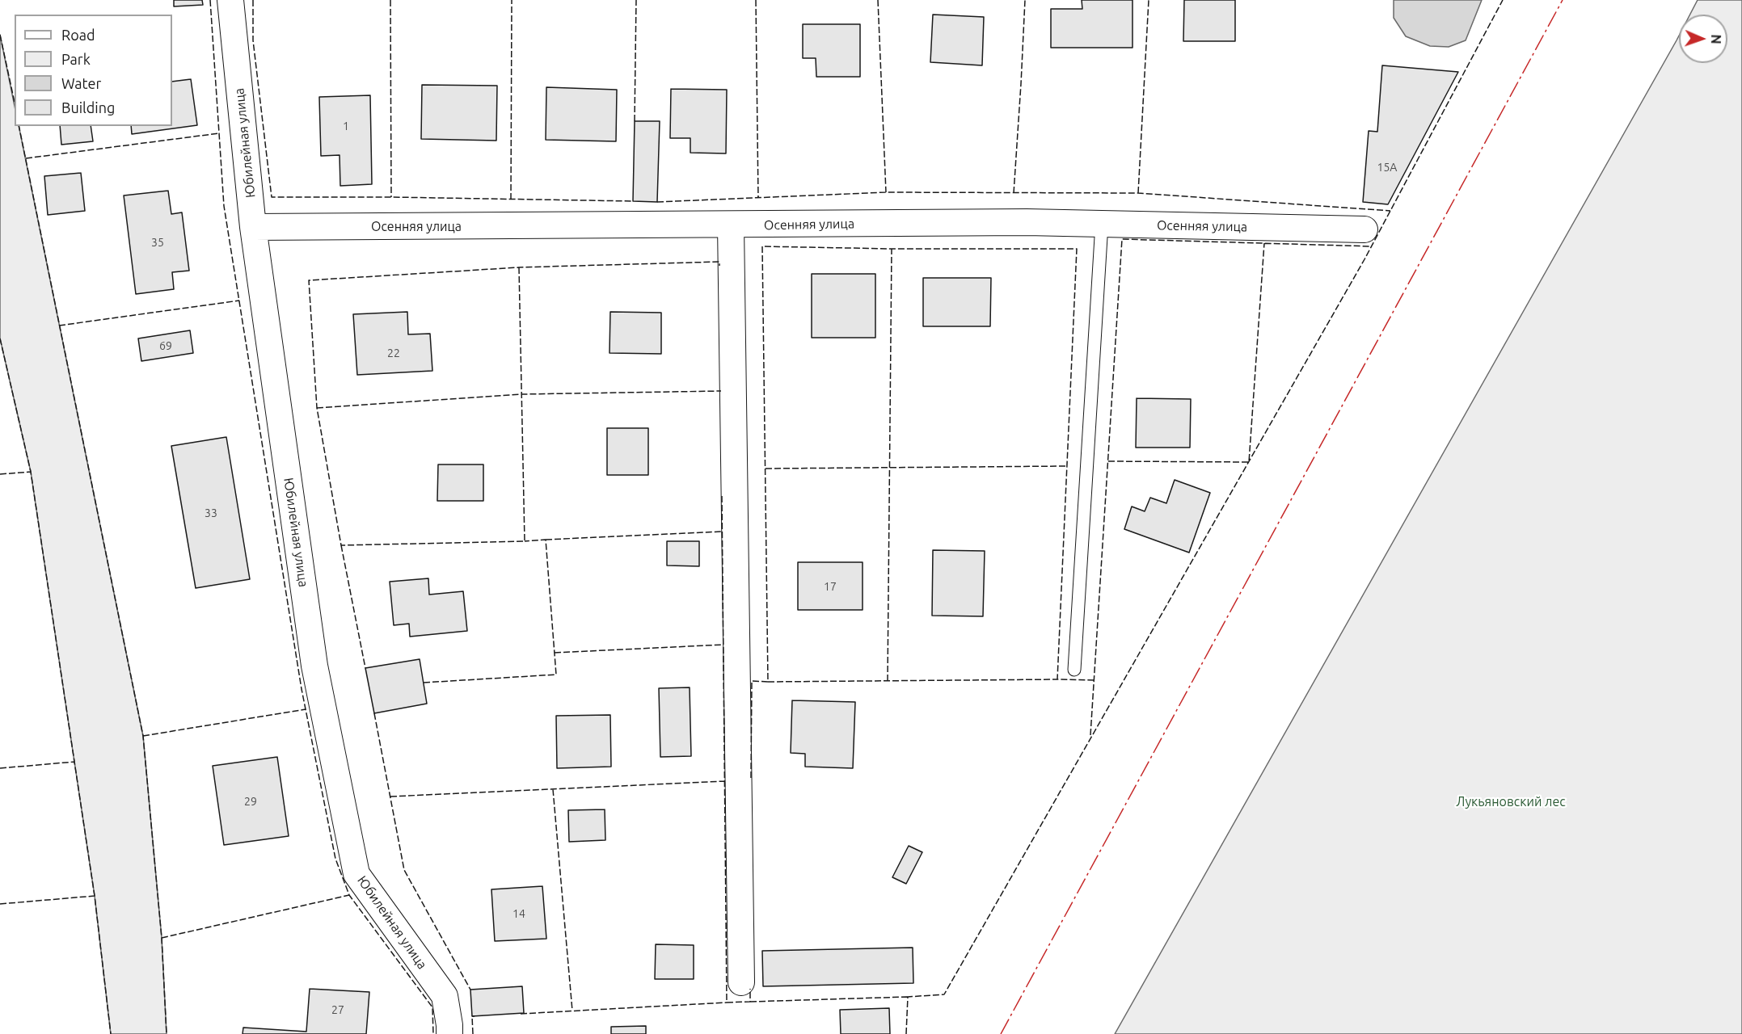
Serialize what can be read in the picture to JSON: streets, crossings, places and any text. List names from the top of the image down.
{
  "streets": {
    "street": ["Юбилейная улица", "Осенняя улица"]
  },
  "crossings": [
    ["Юбилейная улица", "Осенняя улица"]
  ],
  "parks": ["Лукьяновский лес"],
  "house_numbers": [
    "1",
    "15А",
    "35",
    "69",
    "22",
    "33",
    "17",
    "29",
    "14",
    "27"
  ],
  "legend": [
    "Road",
    "Park",
    "Water",
    "Building"
  ],
  "north": "right"
}
